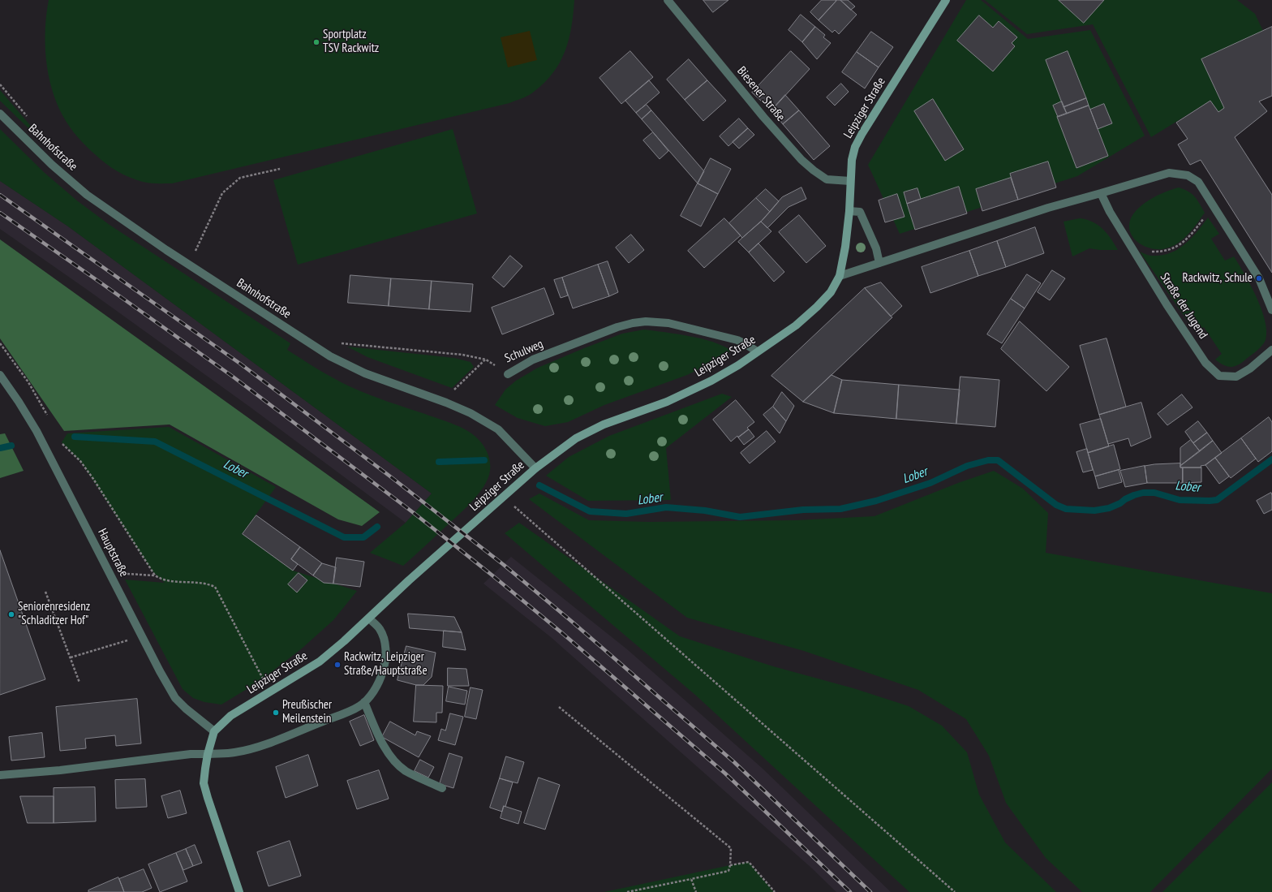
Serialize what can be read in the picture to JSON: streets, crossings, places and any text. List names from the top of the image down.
{
  "streets": {
    "street": [
      "Biesener Straße",
      "Leipziger Straße",
      "Bahnhofstraße",
      "Straße der Jugend",
      "Schulweg",
      "Hauptstraße"
    ]
  },
  "crossings": [
    ["Biesener Straße", "Leipziger Straße"],
    ["Leipziger Straße", "Bahnhofstraße"],
    ["Leipziger Straße", "Schulweg"],
    ["Leipziger Straße", "Hauptstraße"]
  ],
  "water": ["Lober"],
  "places": [
    "Sportplatz TSV Rackwitz",
    "Rackwitz, Schule",
    "Seniorenresidenz \"Schladitzer Hof\"",
    "Rackwitz, Leipziger Straße/Hauptstraße",
    "Preußischer Meilenstein"
  ]
}
